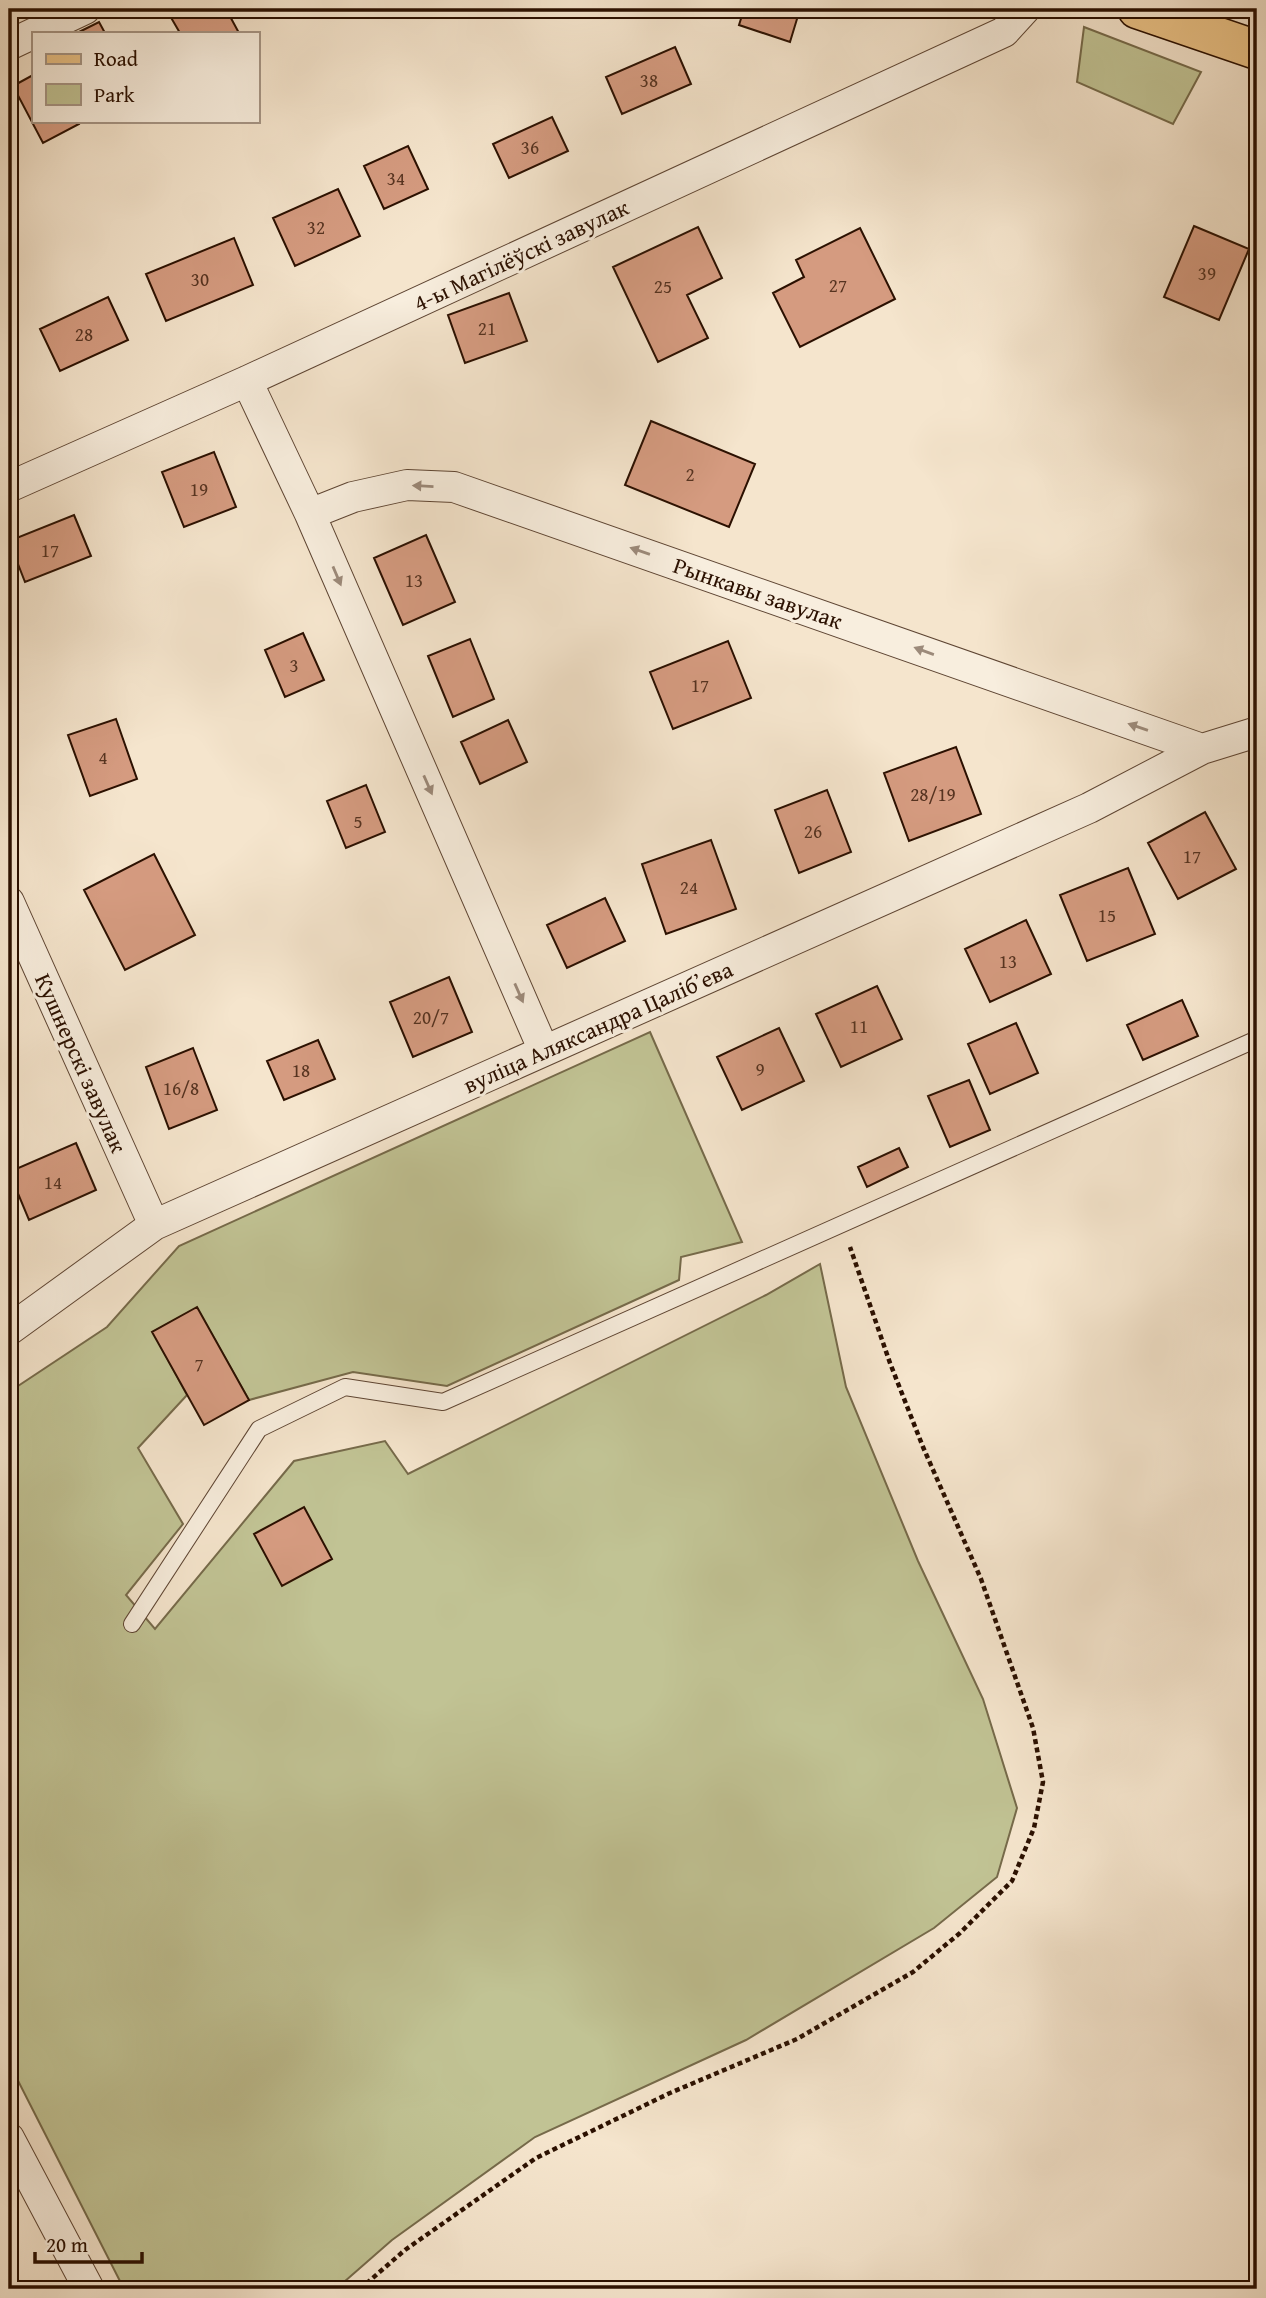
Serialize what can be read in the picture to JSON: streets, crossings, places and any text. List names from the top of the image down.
{
  "streets": {
    "street": [
      "4-ы Магілёўскі завулак",
      "Рынкавы завулак",
      "вуліца Аляксандра Цалібʼева",
      "Кушнерскі завулак"
    ]
  },
  "crossings": [
    ["Рынкавы завулак", "вуліца Аляксандра Цалібʼева"],
    ["вуліца Аляксандра Цалібʼева", "Кушнерскі завулак"]
  ],
  "one_way": ["Рынкавы завулак"],
  "house_numbers": [
    "38",
    "36",
    "34",
    "32",
    "39",
    "30",
    "27",
    "25",
    "21",
    "28",
    "2",
    "19",
    "17",
    "13",
    "3",
    "17",
    "4",
    "28/19",
    "5",
    "26",
    "17",
    "24",
    "15",
    "13",
    "20/7",
    "11",
    "9",
    "18",
    "16/8",
    "14",
    "7"
  ],
  "legend": ["Road", "Park"],
  "scale_bar": "20 m"
}
